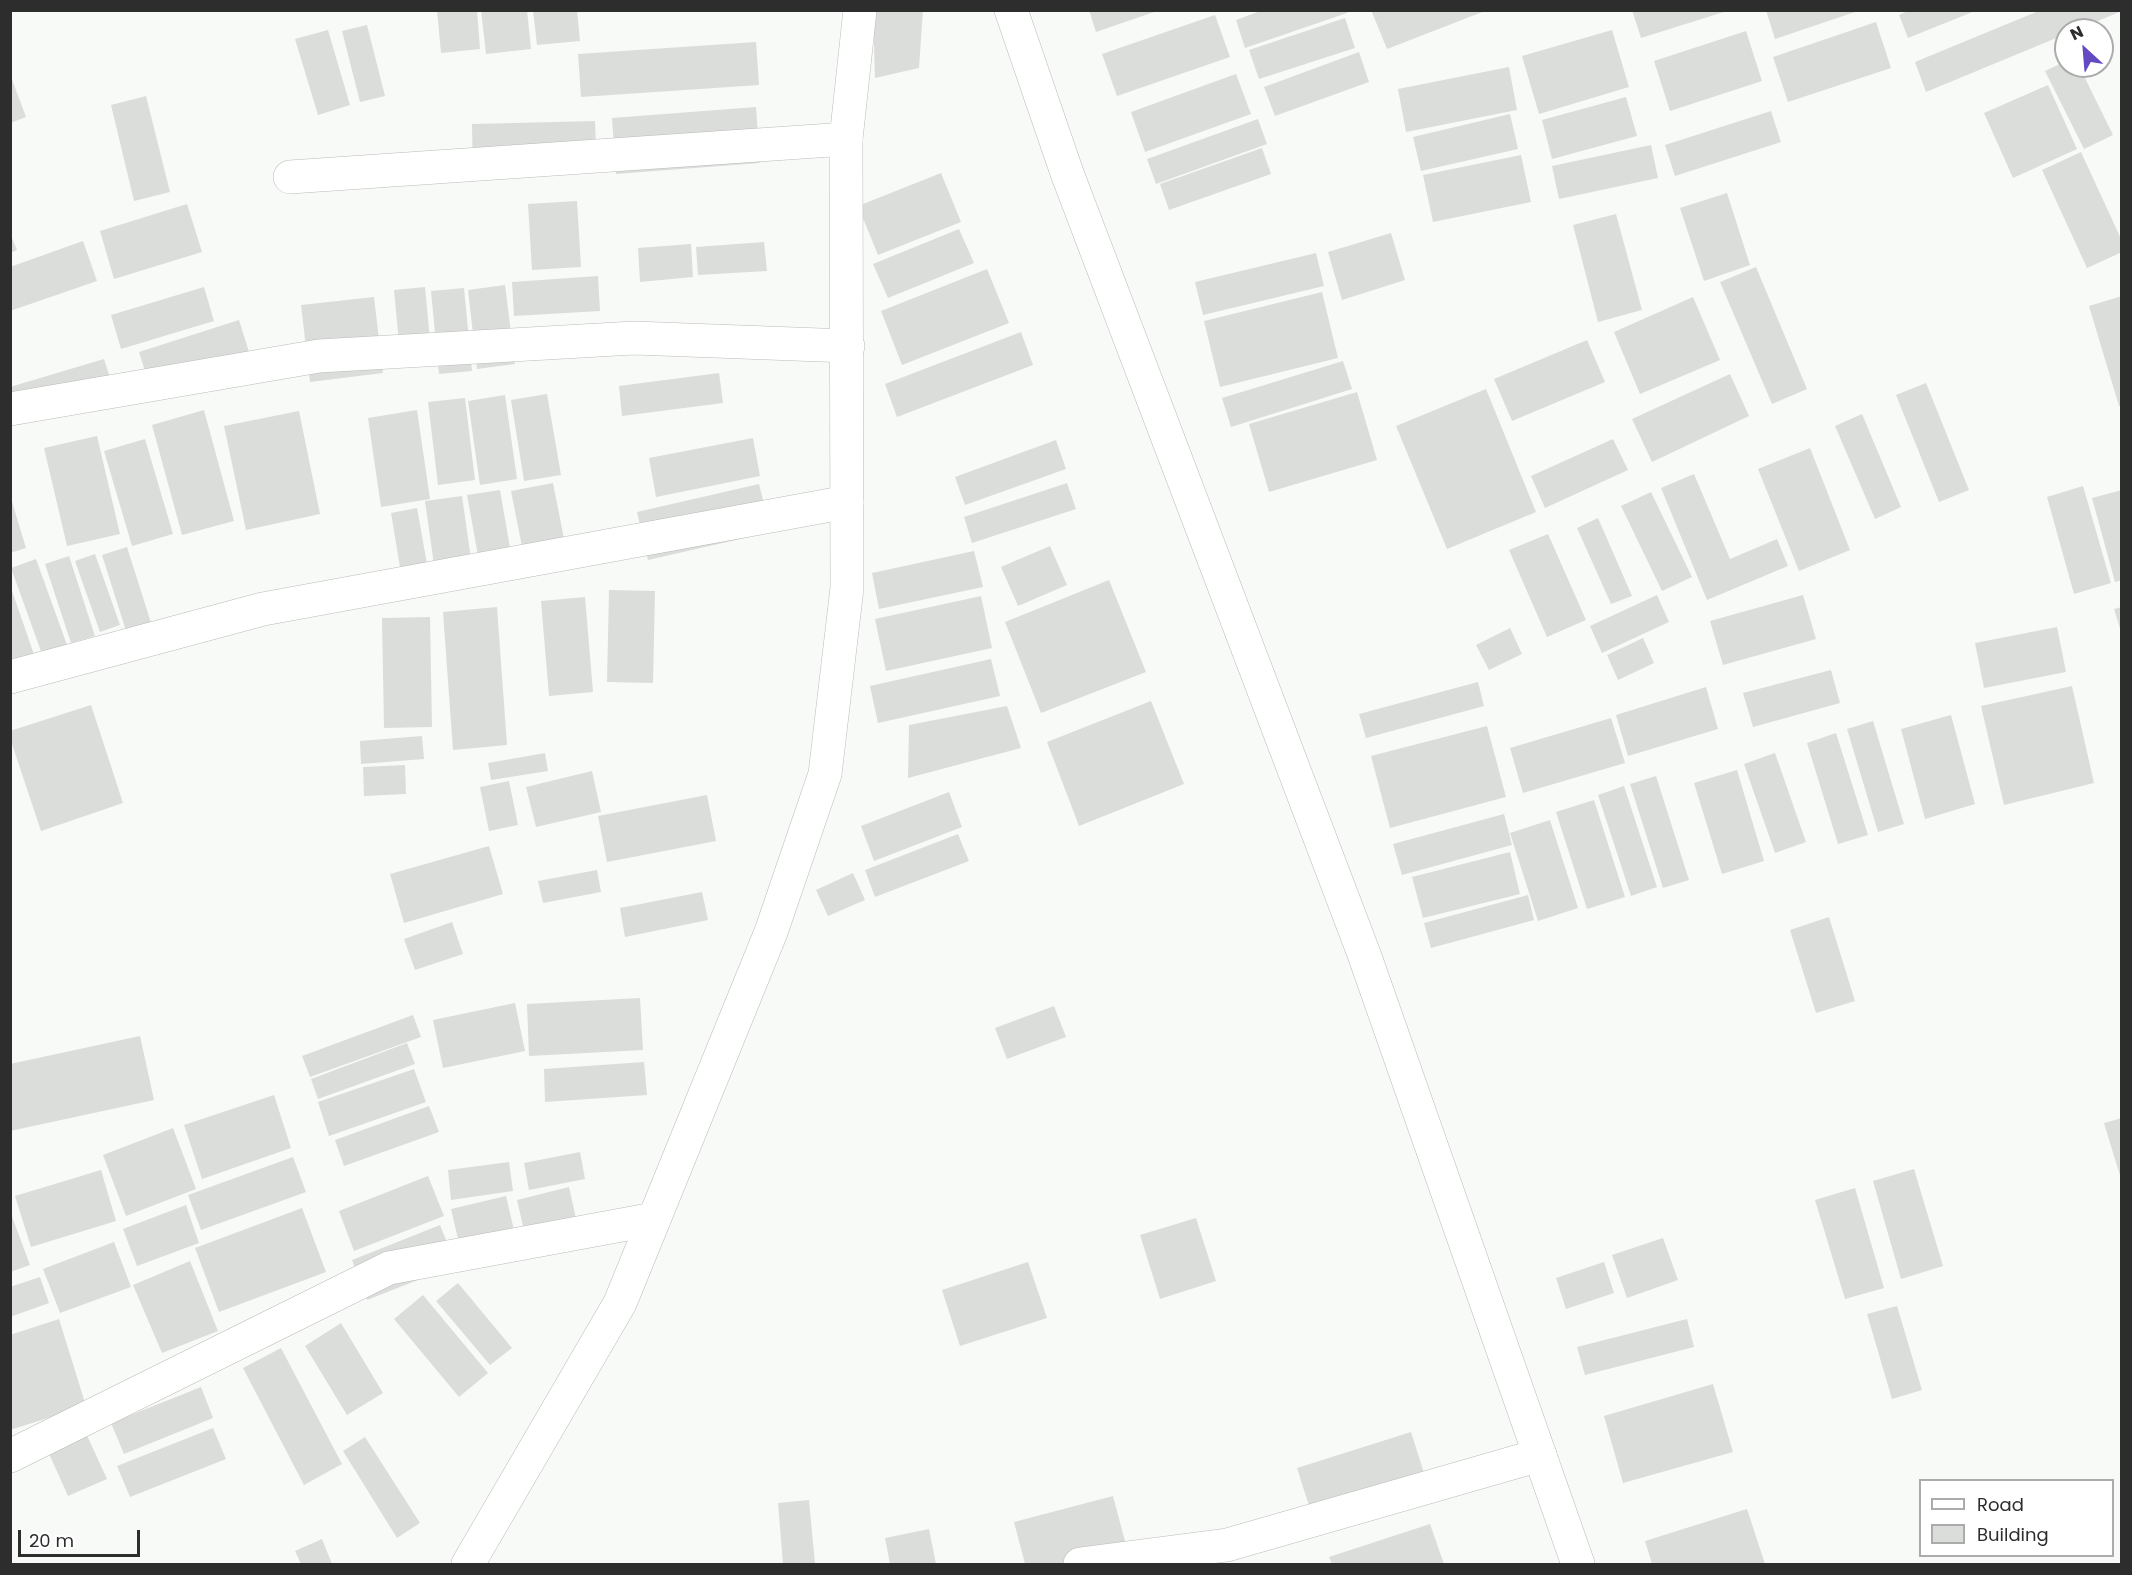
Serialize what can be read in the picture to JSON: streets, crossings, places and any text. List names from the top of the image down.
{
  "legend": ["Road", "Building"],
  "scale_bar": "20 m",
  "north": "top left"
}
